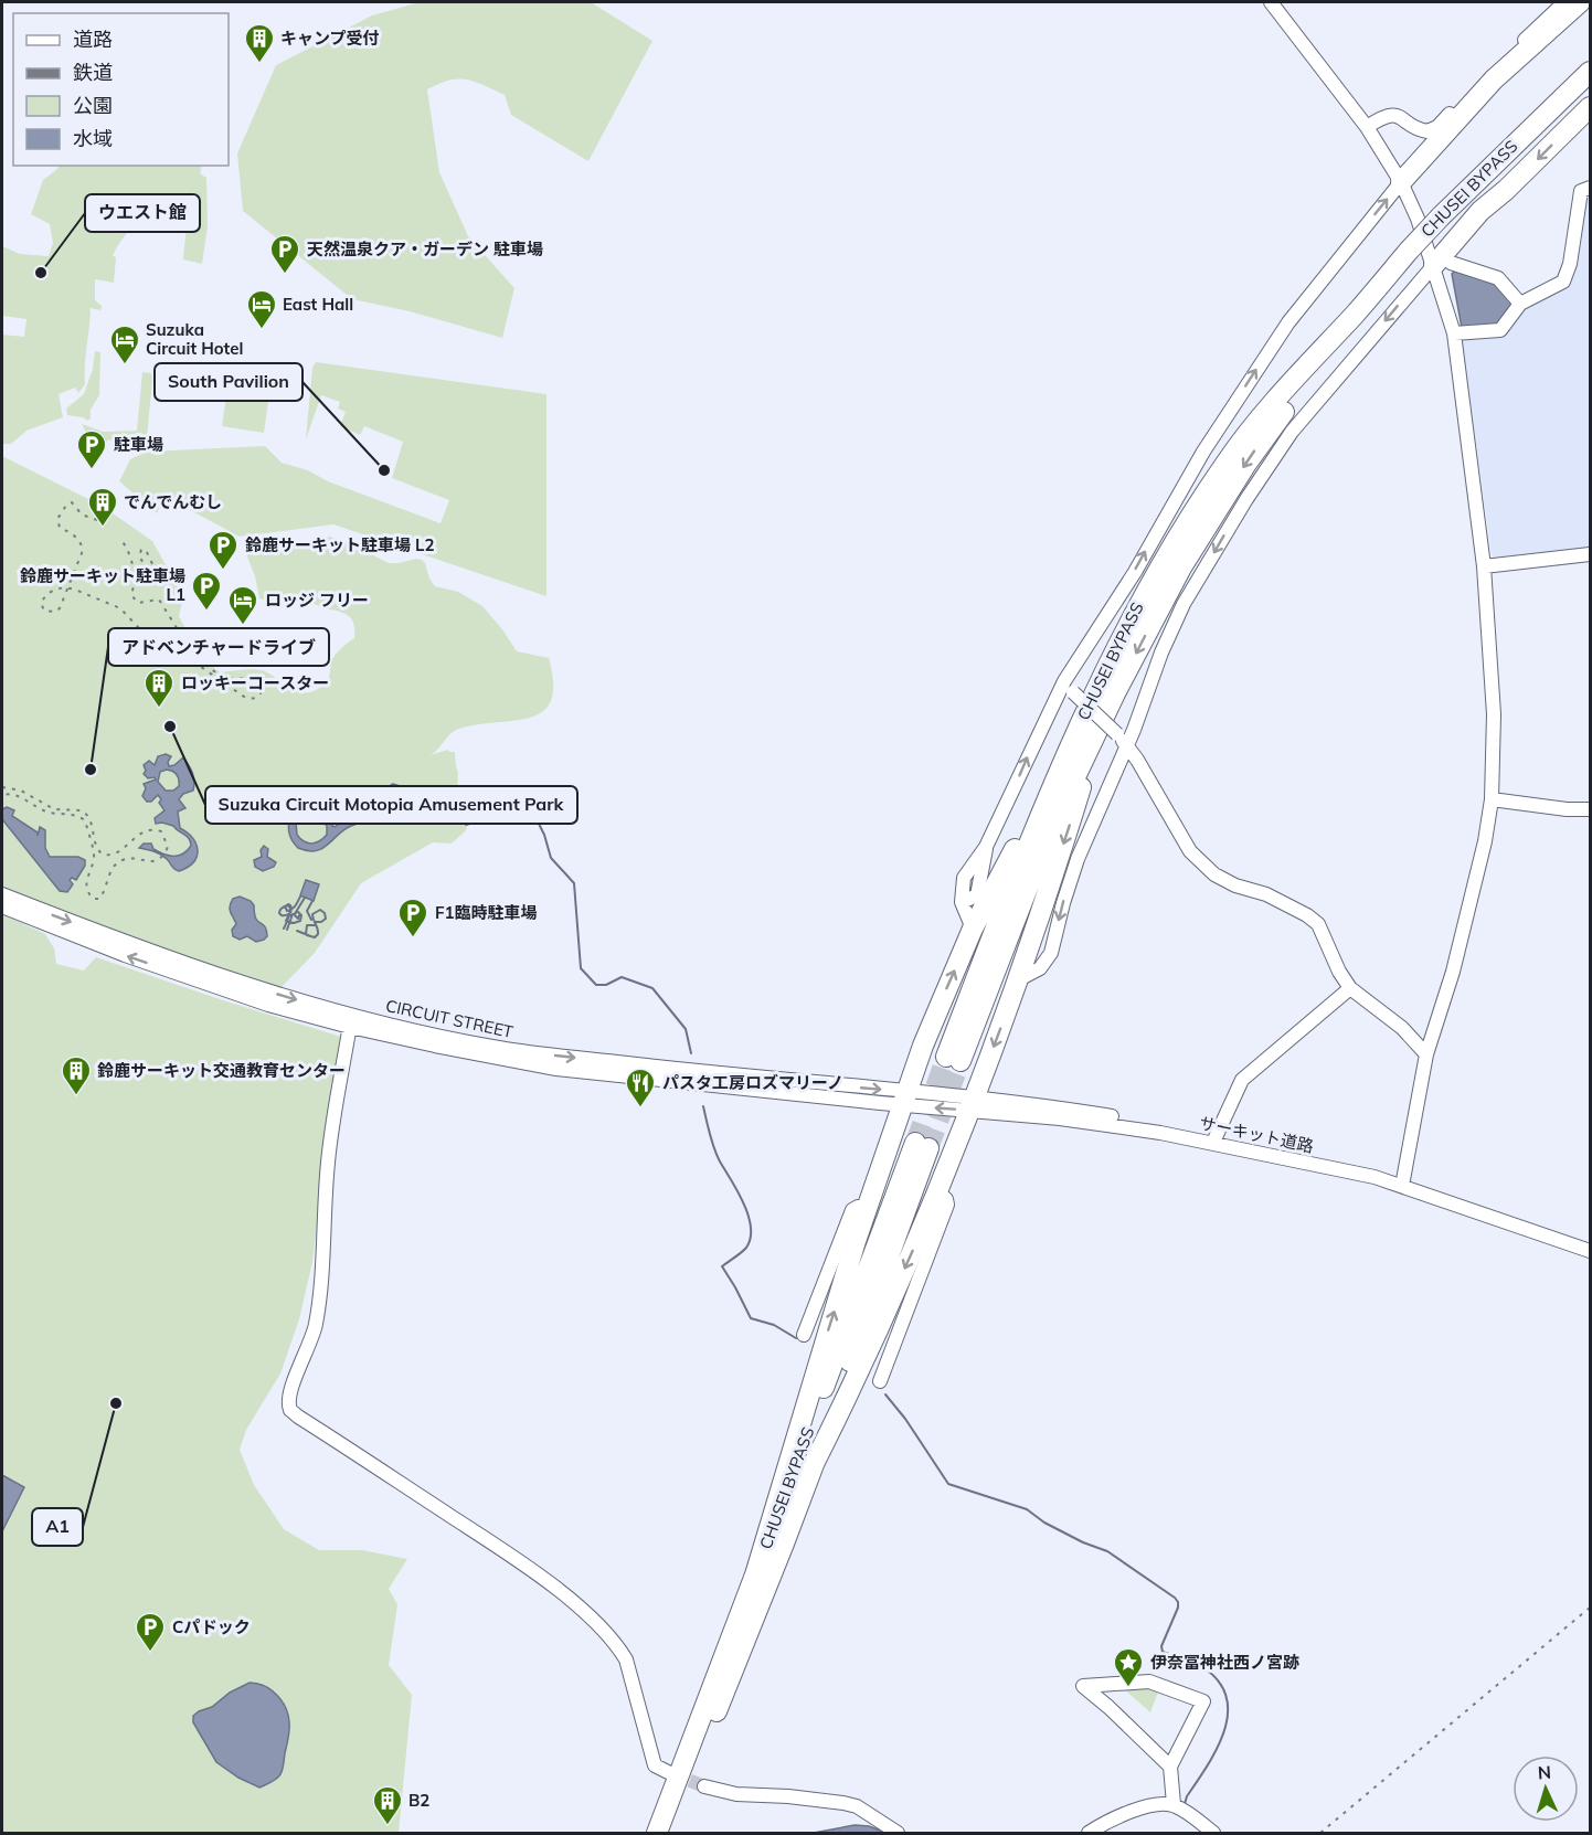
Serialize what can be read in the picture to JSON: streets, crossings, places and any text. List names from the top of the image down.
{
  "streets": {
    "highway": ["CHUSEI BYPASS"],
    "street": ["CIRCUIT STREET", "サーキット道路"]
  },
  "crossings": [
    ["CIRCUIT STREET", "サーキット道路"]
  ],
  "places": {
    "building": [
      "キャンプ受付",
      "でんでんむし",
      "ロッキーコースター",
      "鈴鹿サーキット交通教育センター",
      "B2"
    ],
    "other": [
      "ウエスト館",
      "South Pavilion",
      "Suzuka Circuit Motopia Amusement Park",
      "アドベンチャードライブ",
      "A1"
    ],
    "parking": [
      "天然温泉クア・ガーデン 駐車場",
      "駐車場",
      "鈴鹿サーキット駐車場 L2",
      "鈴鹿サーキット駐車場 L1",
      "F1臨時駐車場",
      "Cパドック"
    ],
    "hotel": ["East Hall", "Suzuka Circuit Hotel", "ロッジ フリー"],
    "restaurant": ["パスタ工房ロズマリーノ"],
    "place": ["伊奈冨神社西ノ宮跡"]
  },
  "legend": [
    "道路",
    "鉄道",
    "公園",
    "水域"
  ],
  "north": "top"
}
